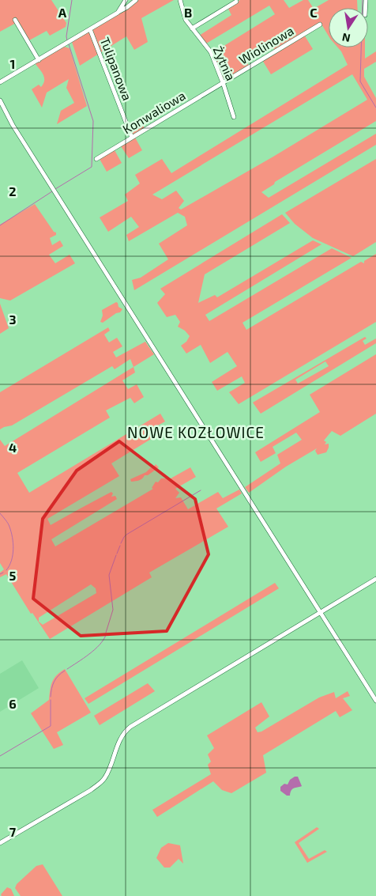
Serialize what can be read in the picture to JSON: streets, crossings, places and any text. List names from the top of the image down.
{
  "streets": {
    "street": [
      "Wiolinowa",
      "Żytnia",
      "Tulipanowa",
      "Konwaliowa"
    ]
  },
  "crossings": [
    ["Wiolinowa", "Żytnia"],
    ["Wiolinowa", "Konwaliowa"],
    ["Żytnia", "Konwaliowa"],
    ["Tulipanowa", "Konwaliowa"]
  ],
  "districts": ["NOWE KOZŁOWICE"],
  "north": "bottom",
  "grid": {
    "columns": ["A", "B", "C"],
    "rows": [
      "1",
      "2",
      "3",
      "4",
      "5",
      "6",
      "7"
    ]
  }
}
